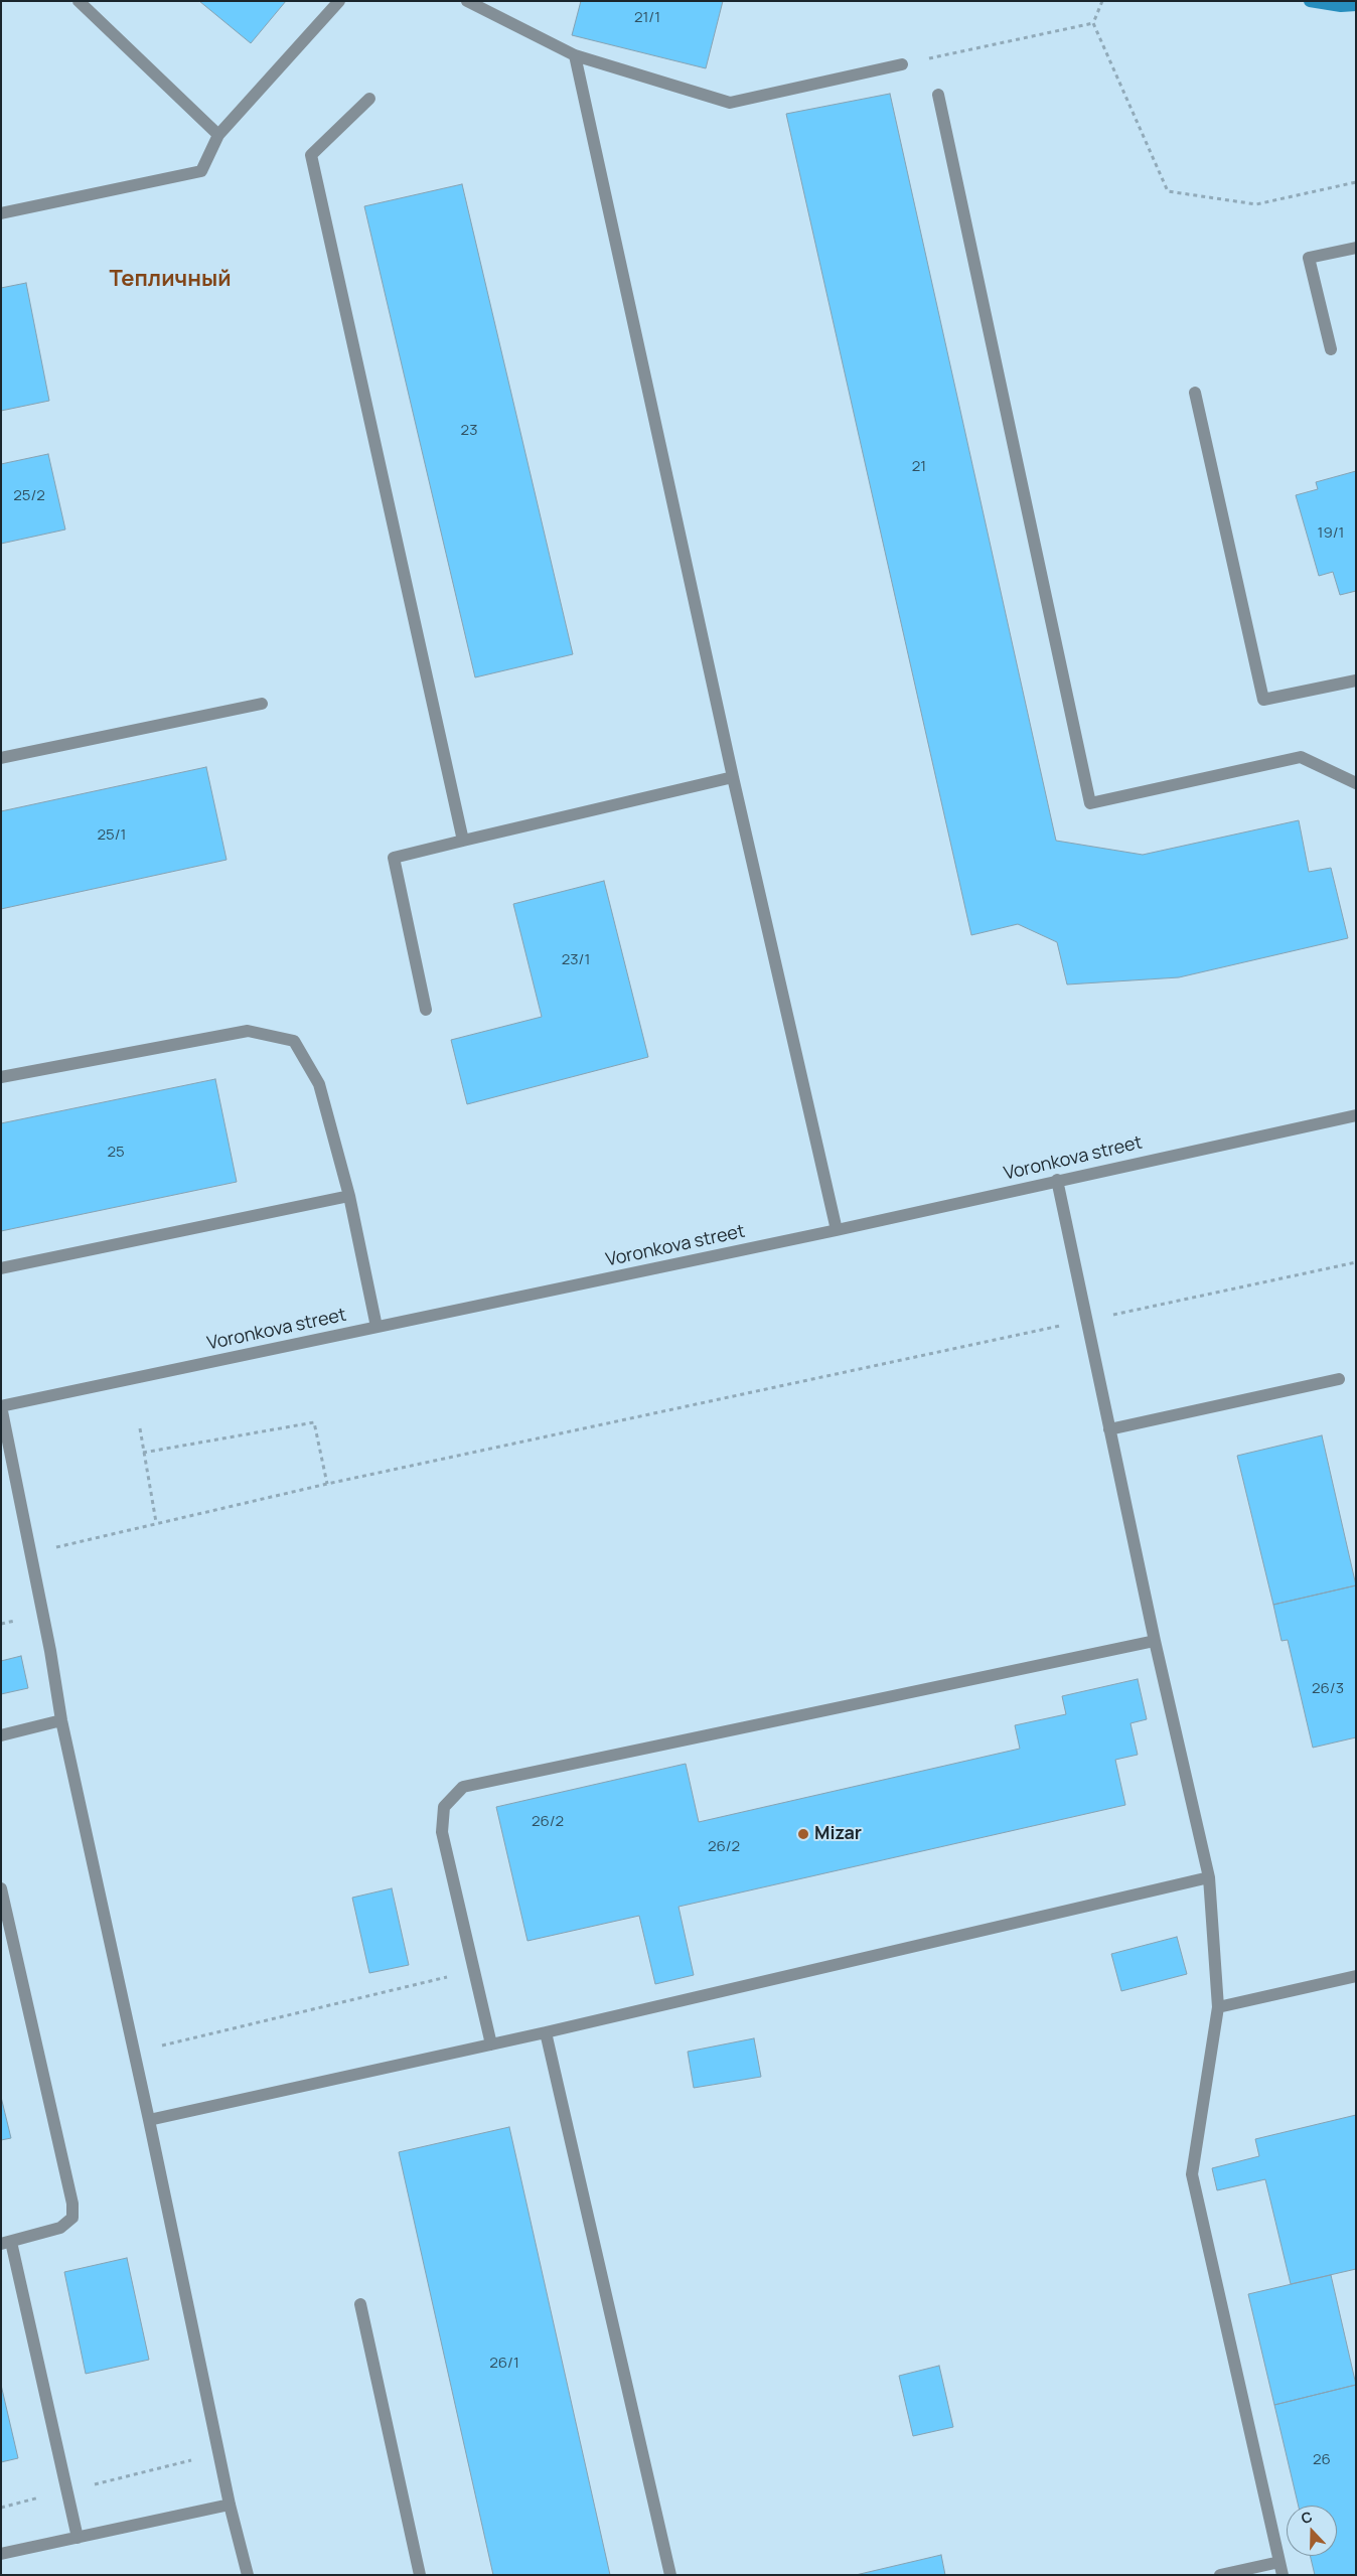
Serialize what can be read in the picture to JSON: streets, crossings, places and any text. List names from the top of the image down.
{
  "streets": {
    "street": ["Voronkova street"]
  },
  "districts": ["Тепличный"],
  "places": ["Mizar"],
  "house_numbers": [
    "21/1",
    "23",
    "21",
    "25/2",
    "19/1",
    "25/1",
    "23/1",
    "25",
    "26/3",
    "26/2",
    "26/2",
    "26/1",
    "26"
  ],
  "north": "top"
}
